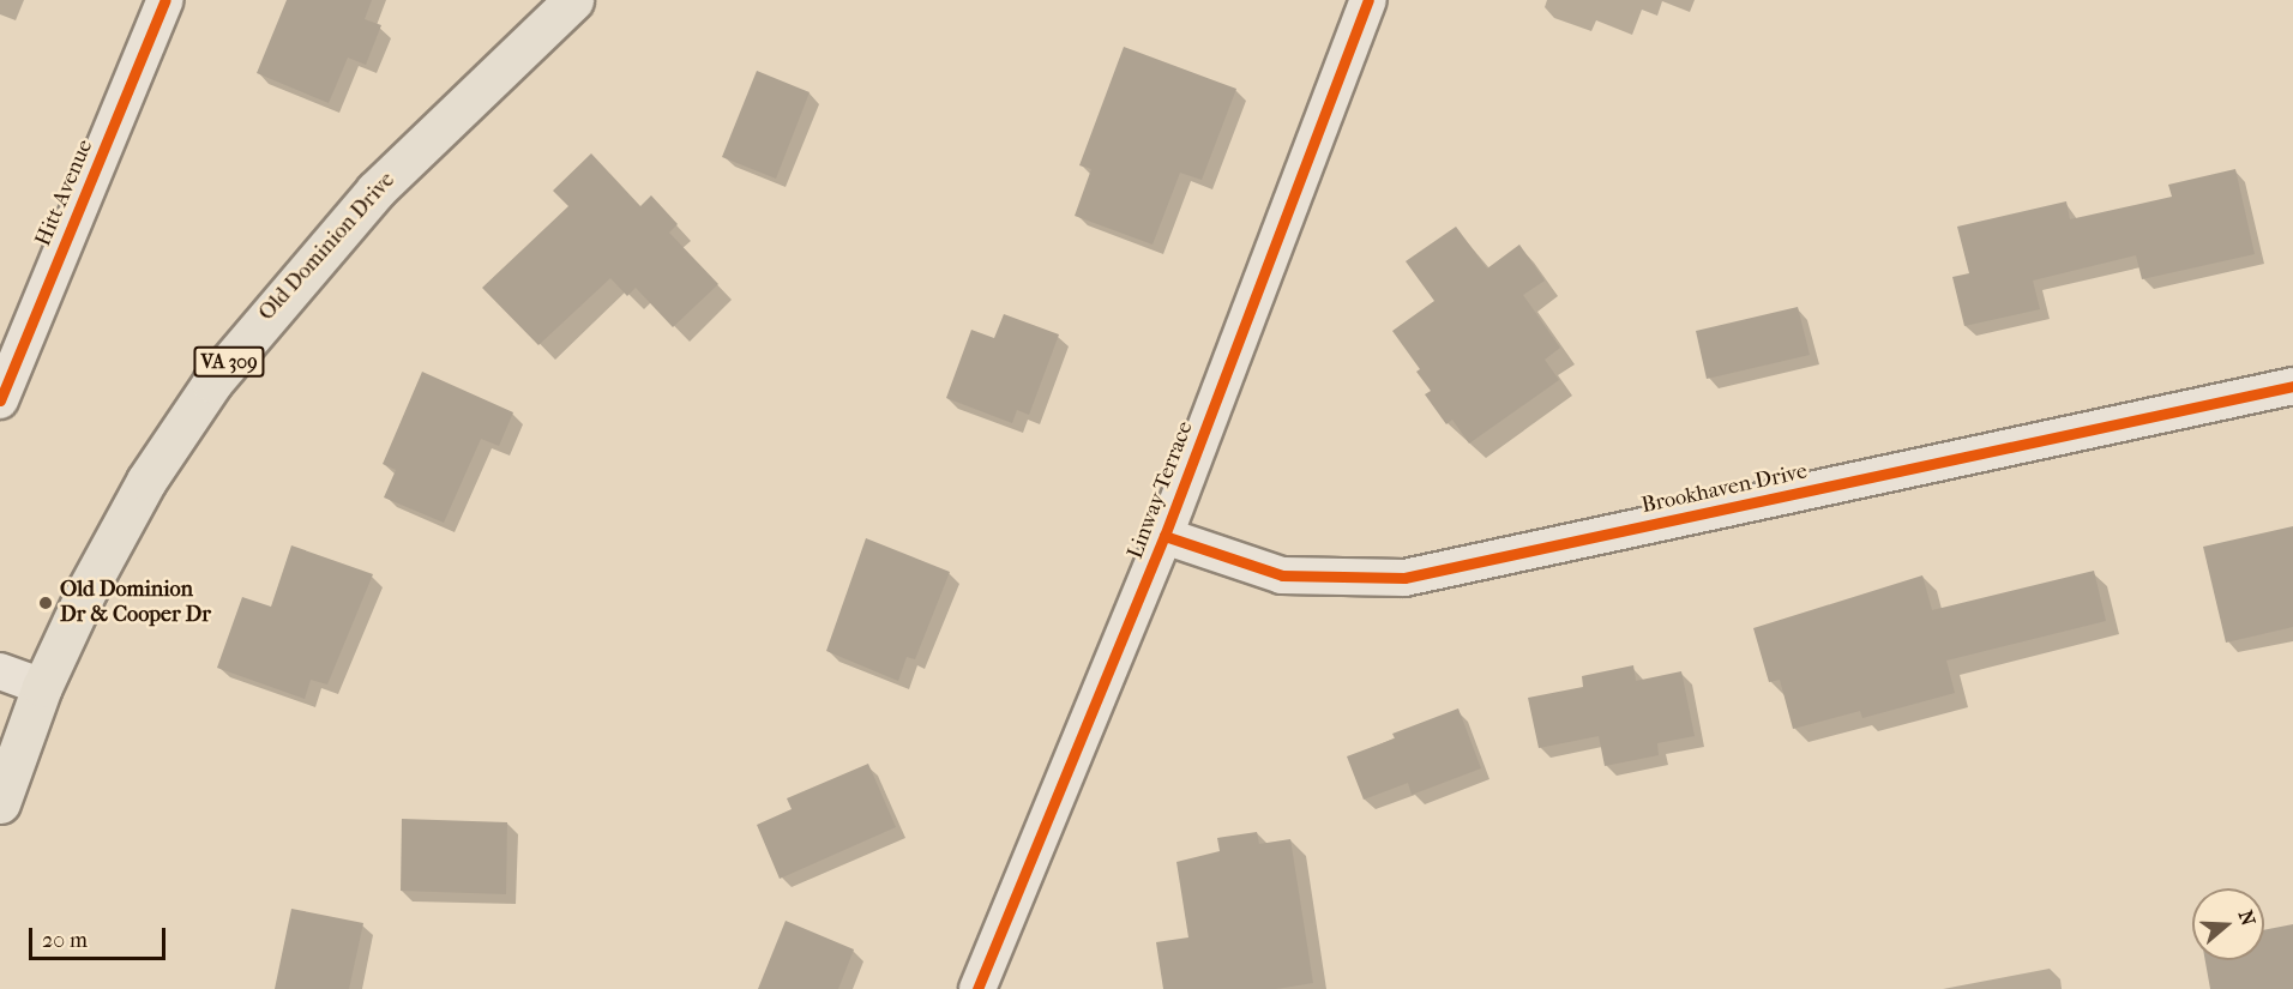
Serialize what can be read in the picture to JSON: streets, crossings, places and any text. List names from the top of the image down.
{
  "streets": {
    "main road": ["Old Dominion Drive", "VA 309"],
    "street": ["Hitt Avenue", "Brookhaven Drive", "Linway Terrace"]
  },
  "crossings": [
    ["Brookhaven Drive", "Linway Terrace"]
  ],
  "places": ["Old Dominion Dr & Cooper Dr"],
  "scale_bar": "20 m",
  "north": "right"
}
